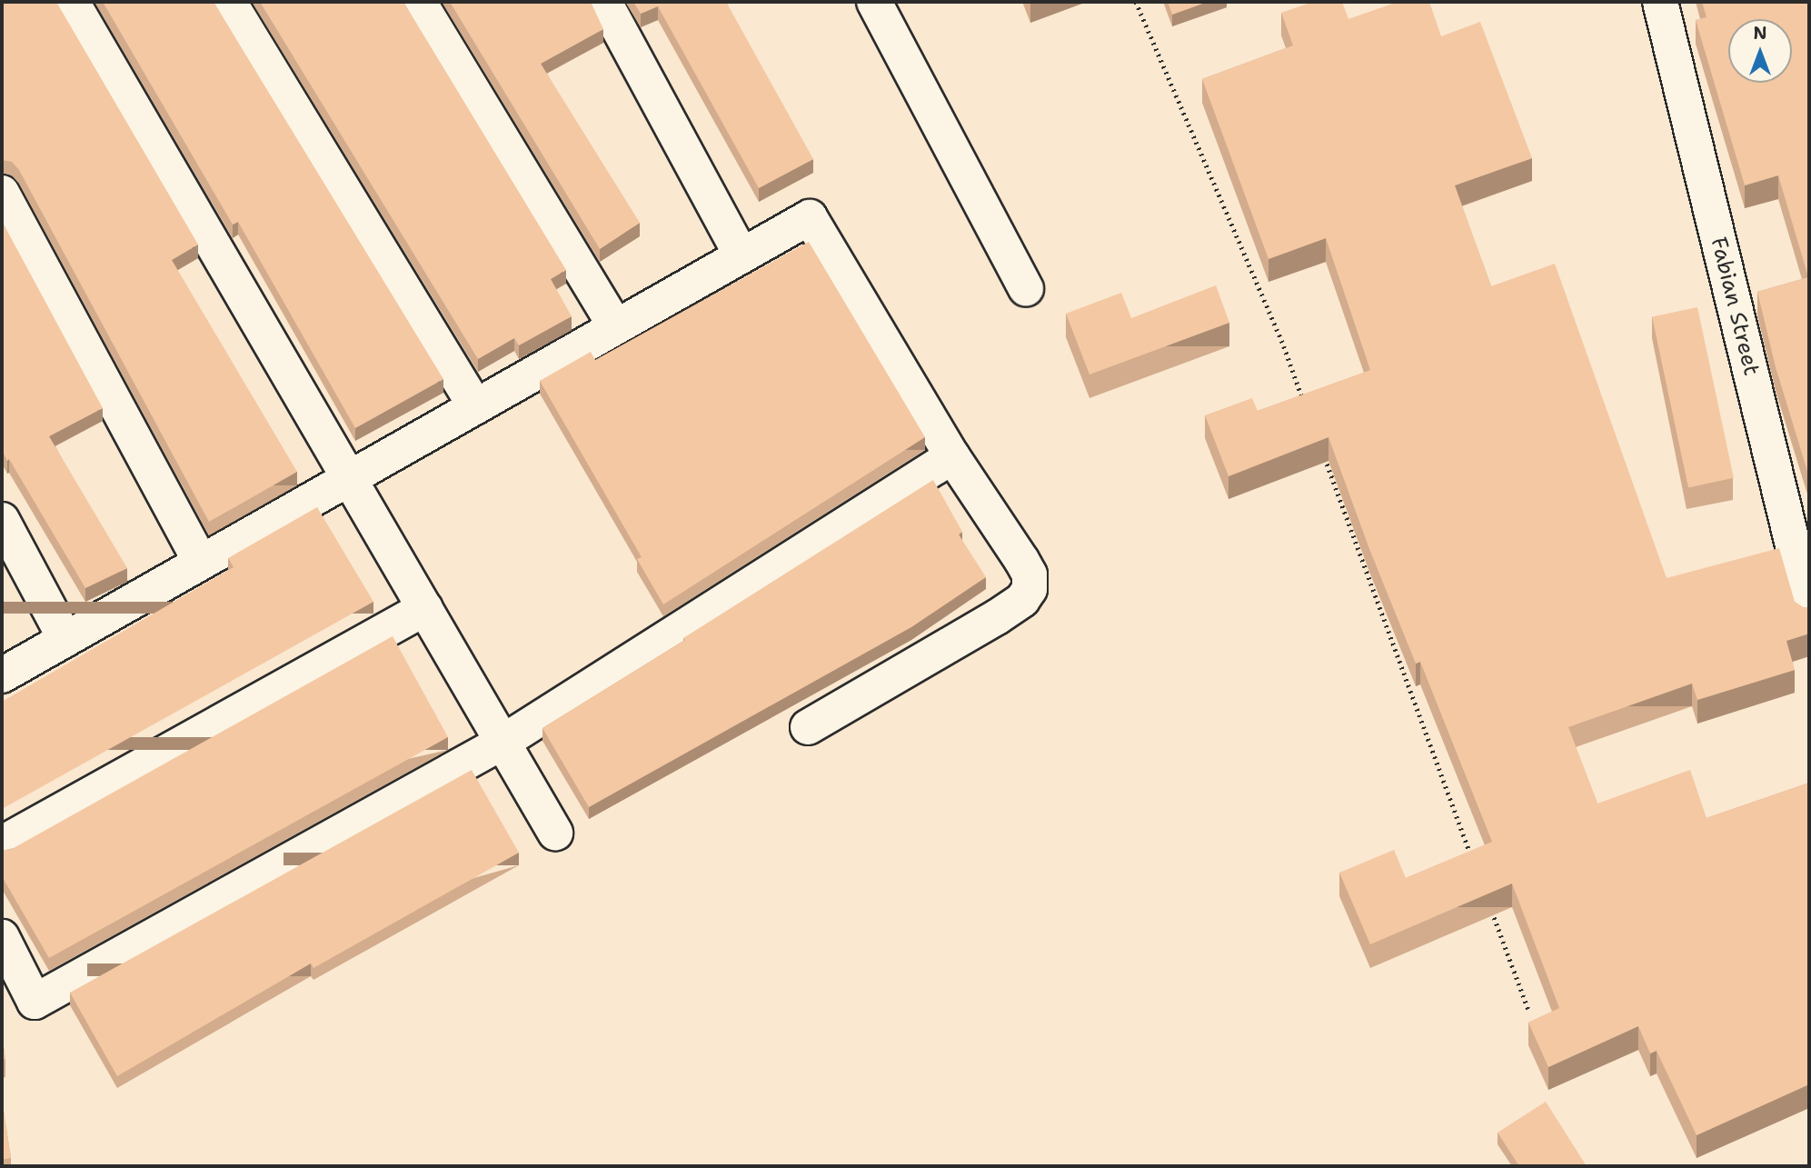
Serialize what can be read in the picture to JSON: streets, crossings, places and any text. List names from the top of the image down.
{
  "streets": {
    "street": ["Fabian Street"]
  },
  "north": "top"
}
